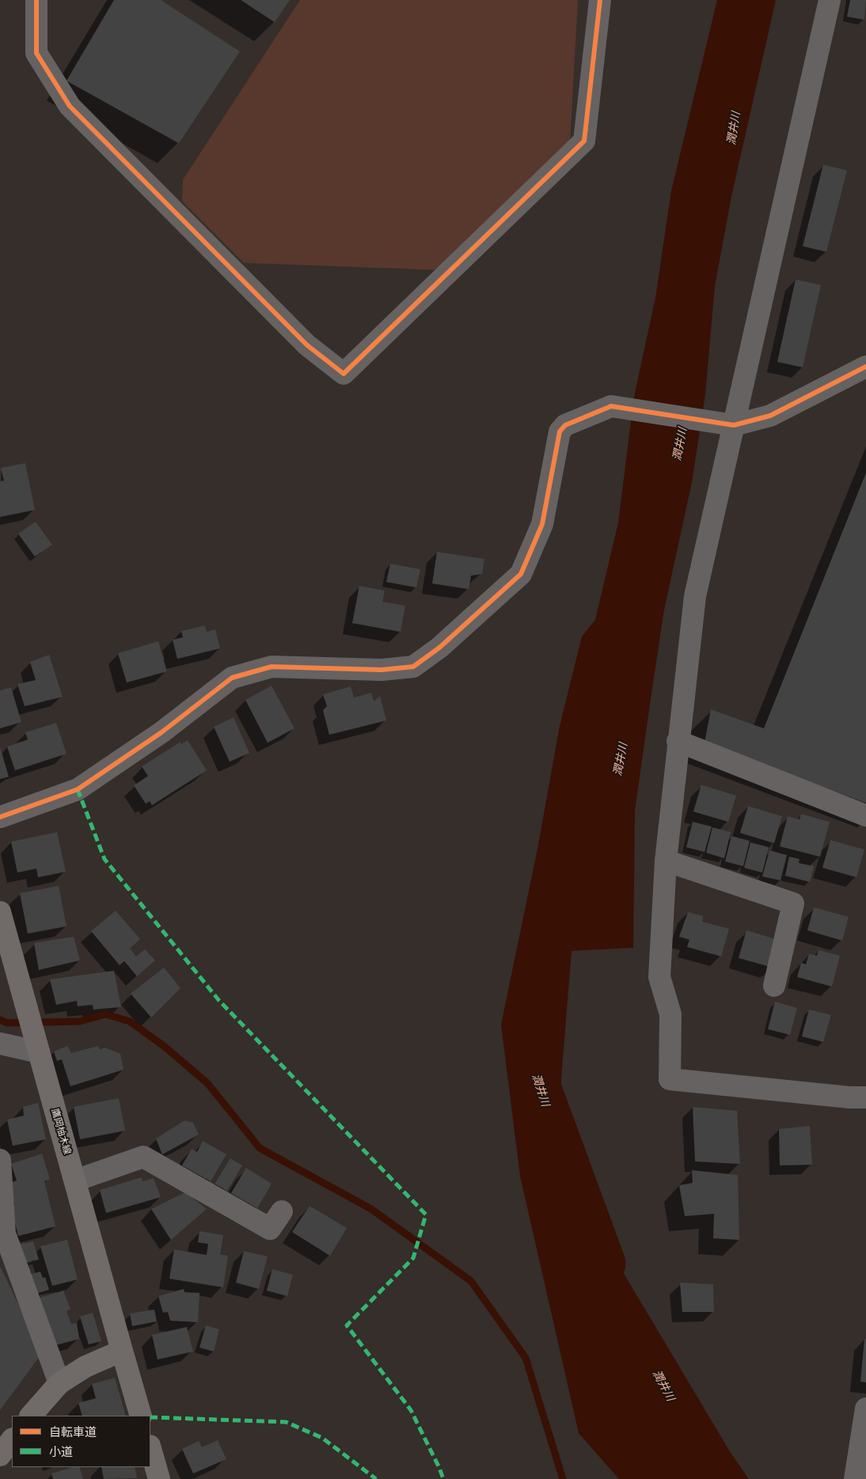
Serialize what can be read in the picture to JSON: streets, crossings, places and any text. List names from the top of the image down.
{
  "streets": {
    "main road": ["鷹岡柚木線"]
  },
  "water": ["潤井川"],
  "legend": ["自転車道", "小道"]
}
